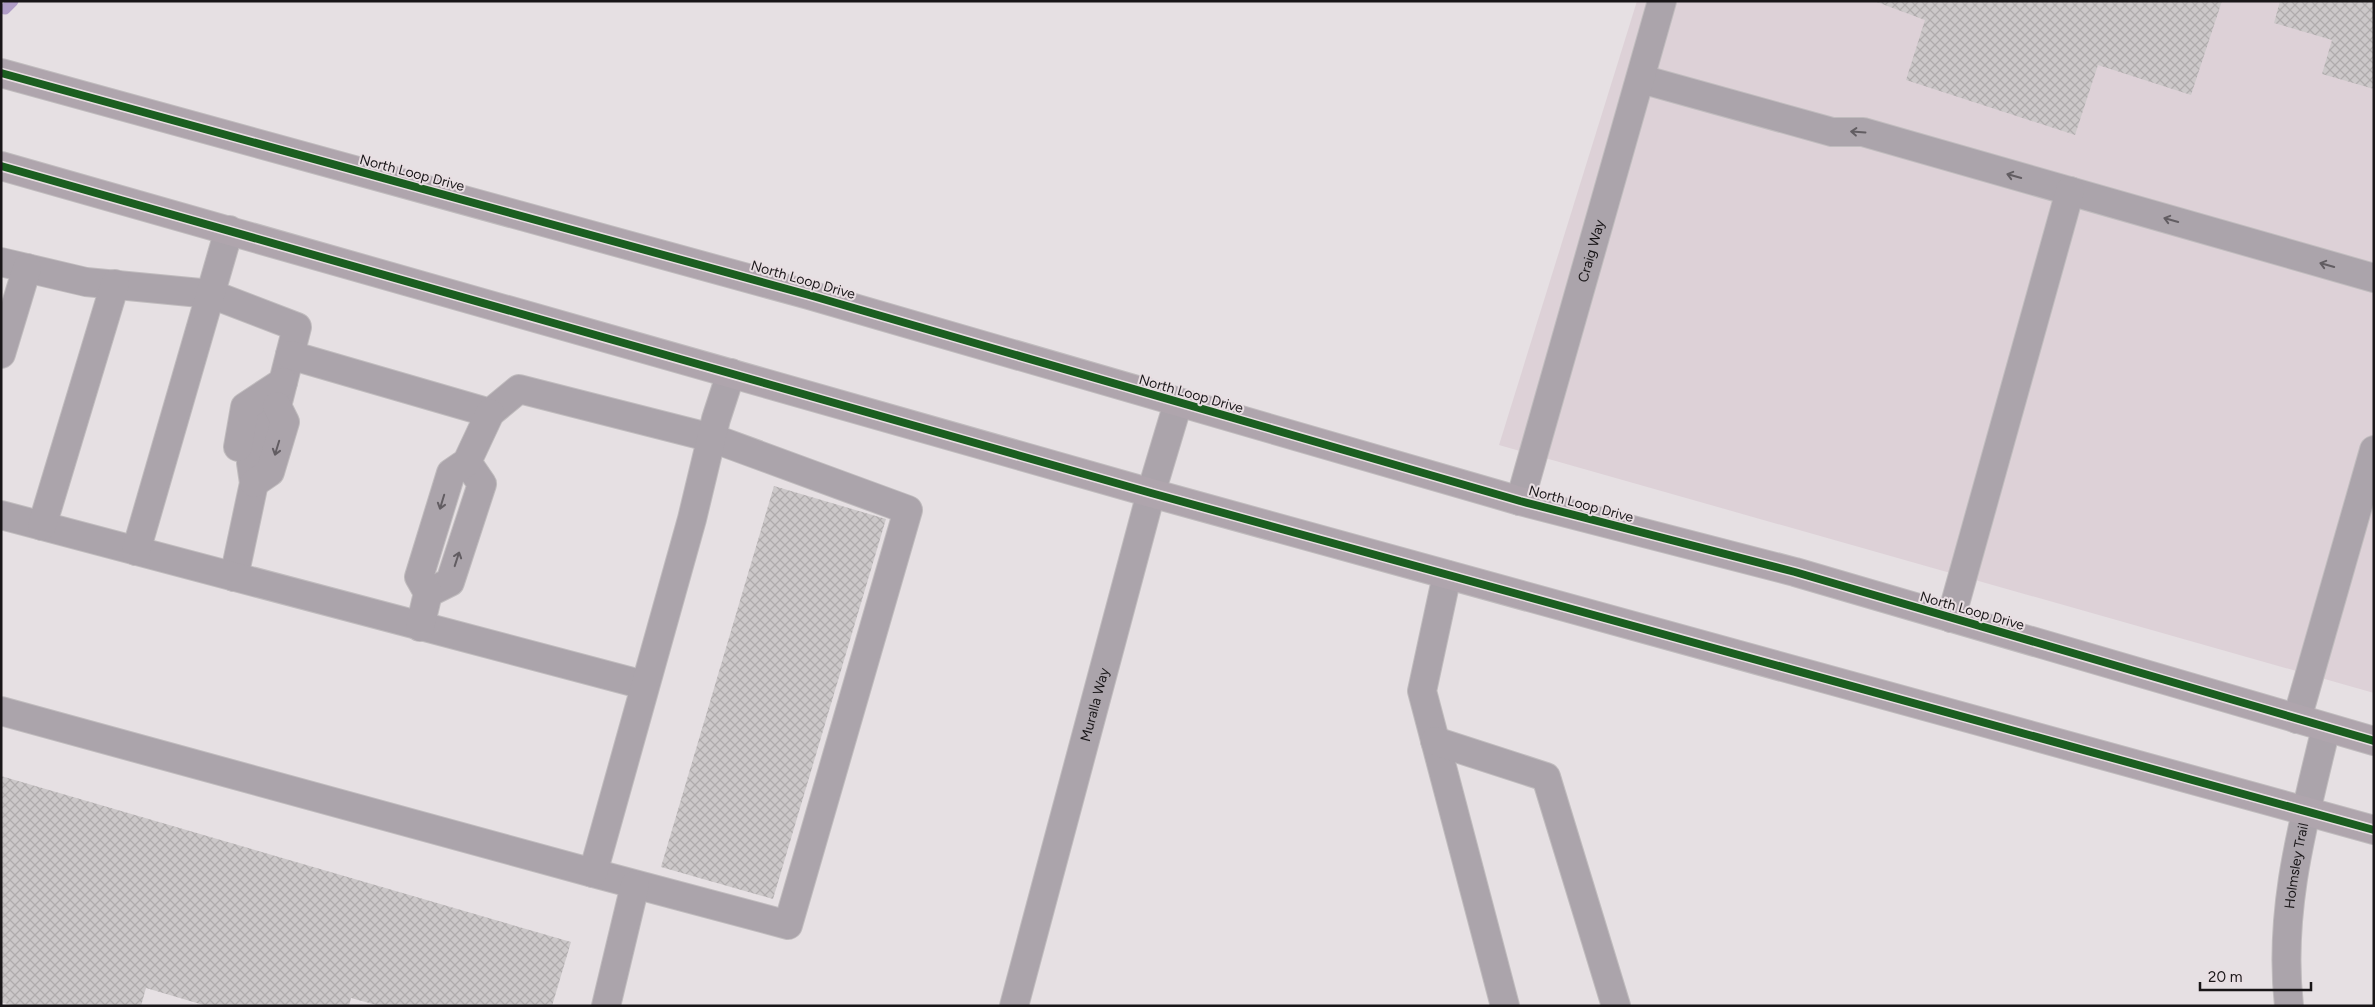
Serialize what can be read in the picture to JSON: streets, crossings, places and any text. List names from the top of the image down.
{
  "streets": {
    "main road": ["North Loop Drive"],
    "street": ["Craig Way", "Muralla Way", "Holmsley Trail"]
  },
  "crossings": [
    ["North Loop Drive", "Craig Way"],
    ["North Loop Drive", "Muralla Way"],
    ["North Loop Drive", "Holmsley Trail"]
  ],
  "scale_bar": "20 m"
}
